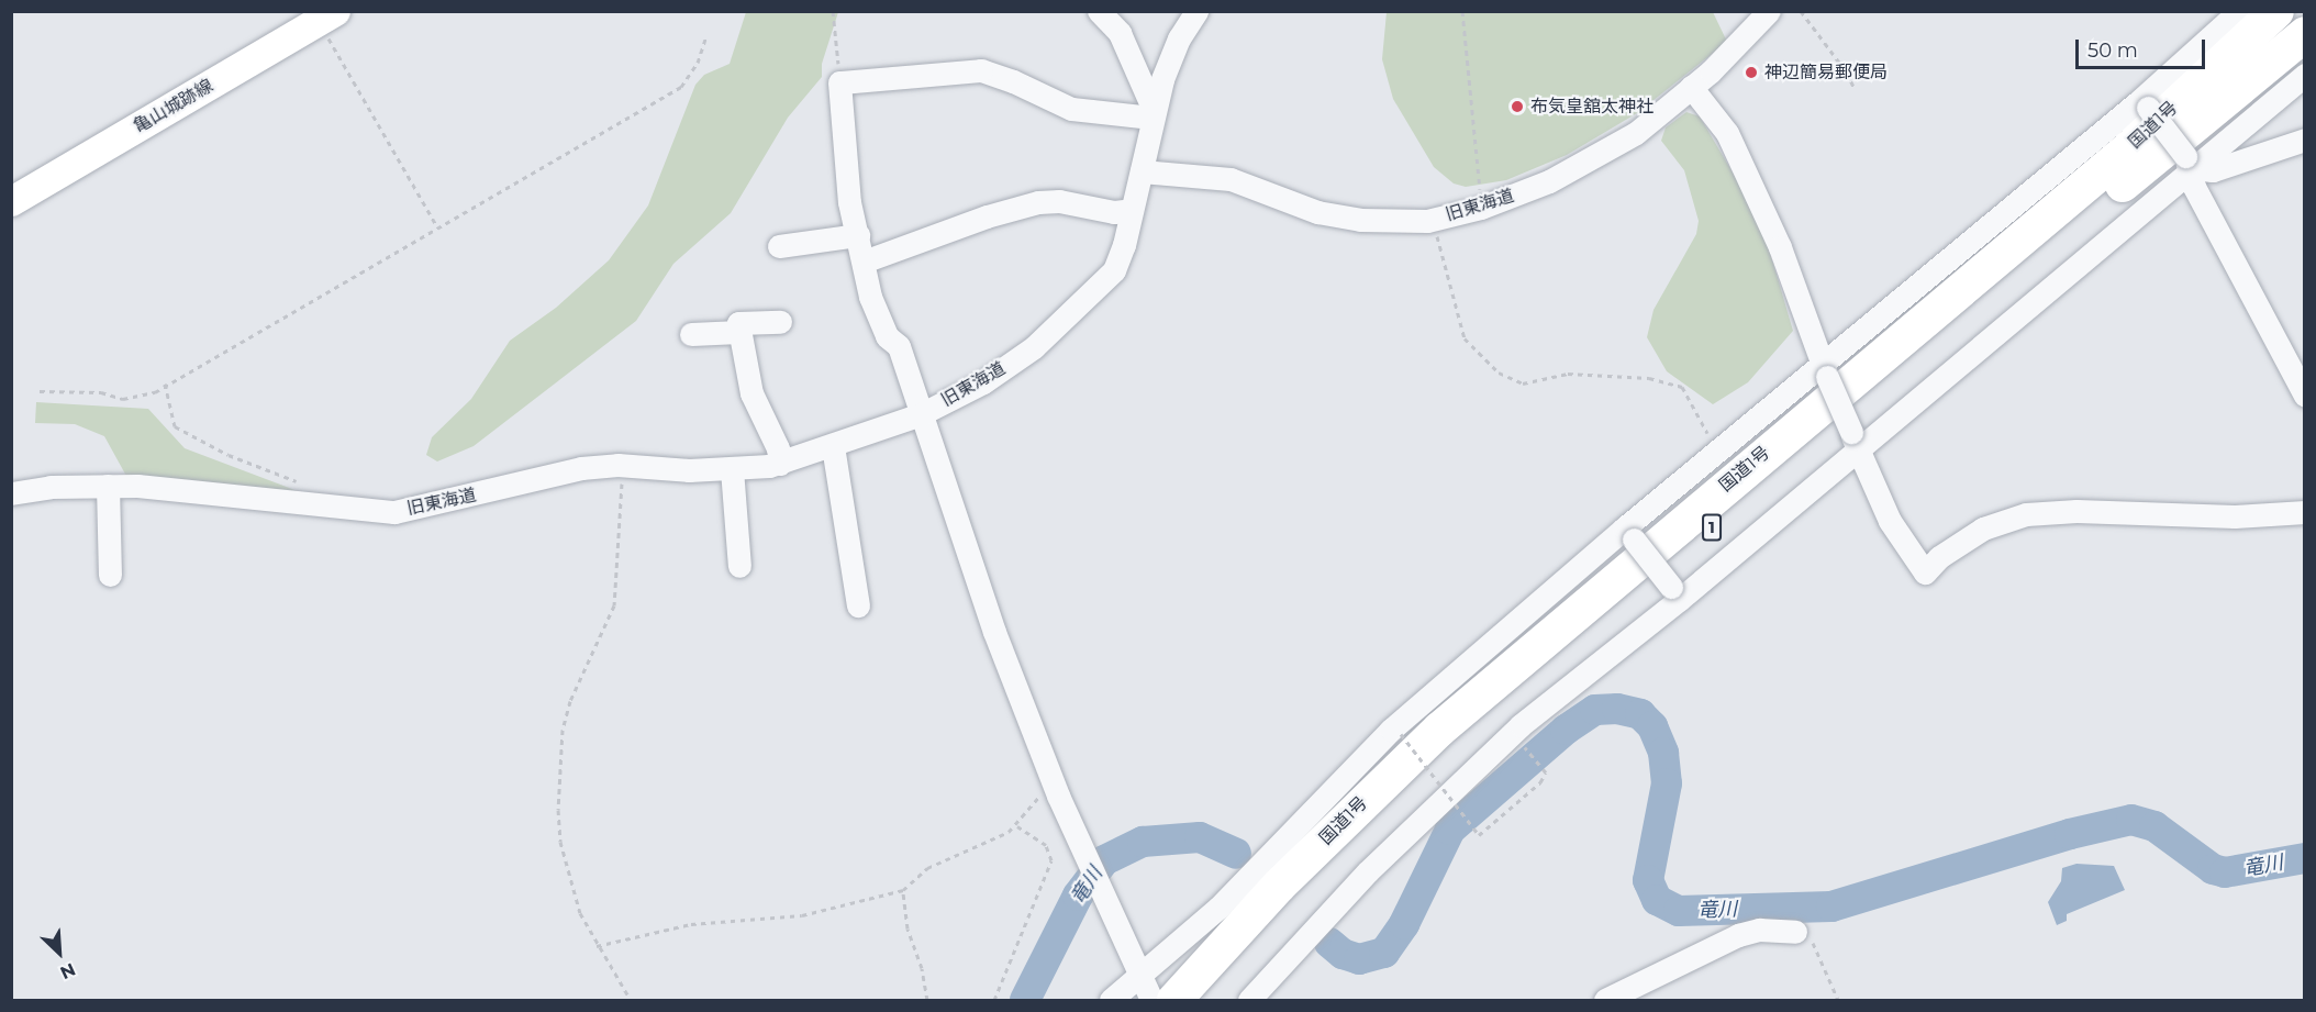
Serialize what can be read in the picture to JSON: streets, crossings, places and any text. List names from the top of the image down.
{
  "streets": {
    "highway": ["国道1号", "1"],
    "main road": ["亀山城跡線"],
    "street": ["旧東海道"]
  },
  "crossings": [
    ["国道1号", "1"]
  ],
  "water": ["竜川"],
  "places": ["神辺簡易郵便局", "布気皇舘太神社"],
  "scale_bar": "50 m",
  "north": "bottom right"
}
